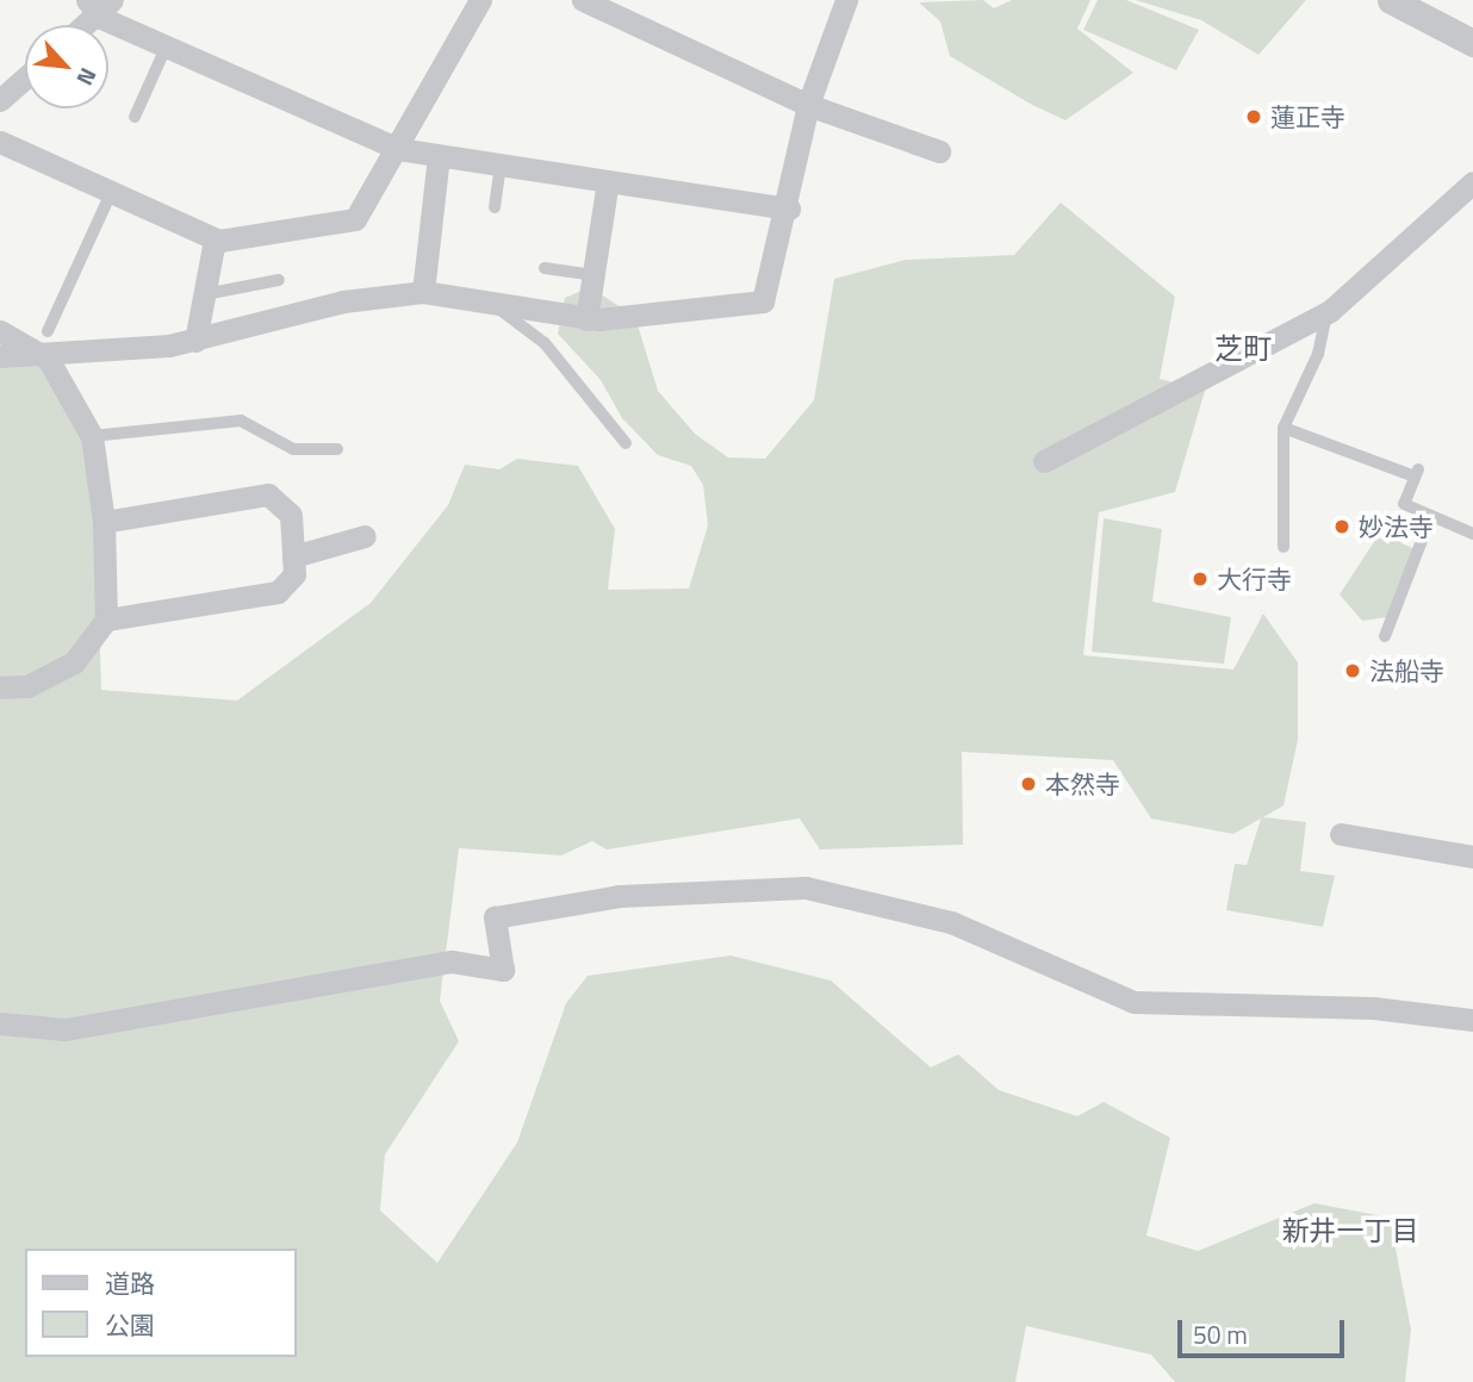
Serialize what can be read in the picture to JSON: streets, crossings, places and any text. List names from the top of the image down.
{
  "districts": ["芝町", "新井一丁目"],
  "places": [
    "蓮正寺",
    "妙法寺",
    "大行寺",
    "法船寺",
    "本然寺"
  ],
  "legend": ["道路", "公園"],
  "scale_bar": "50 m",
  "north": "bottom right"
}
